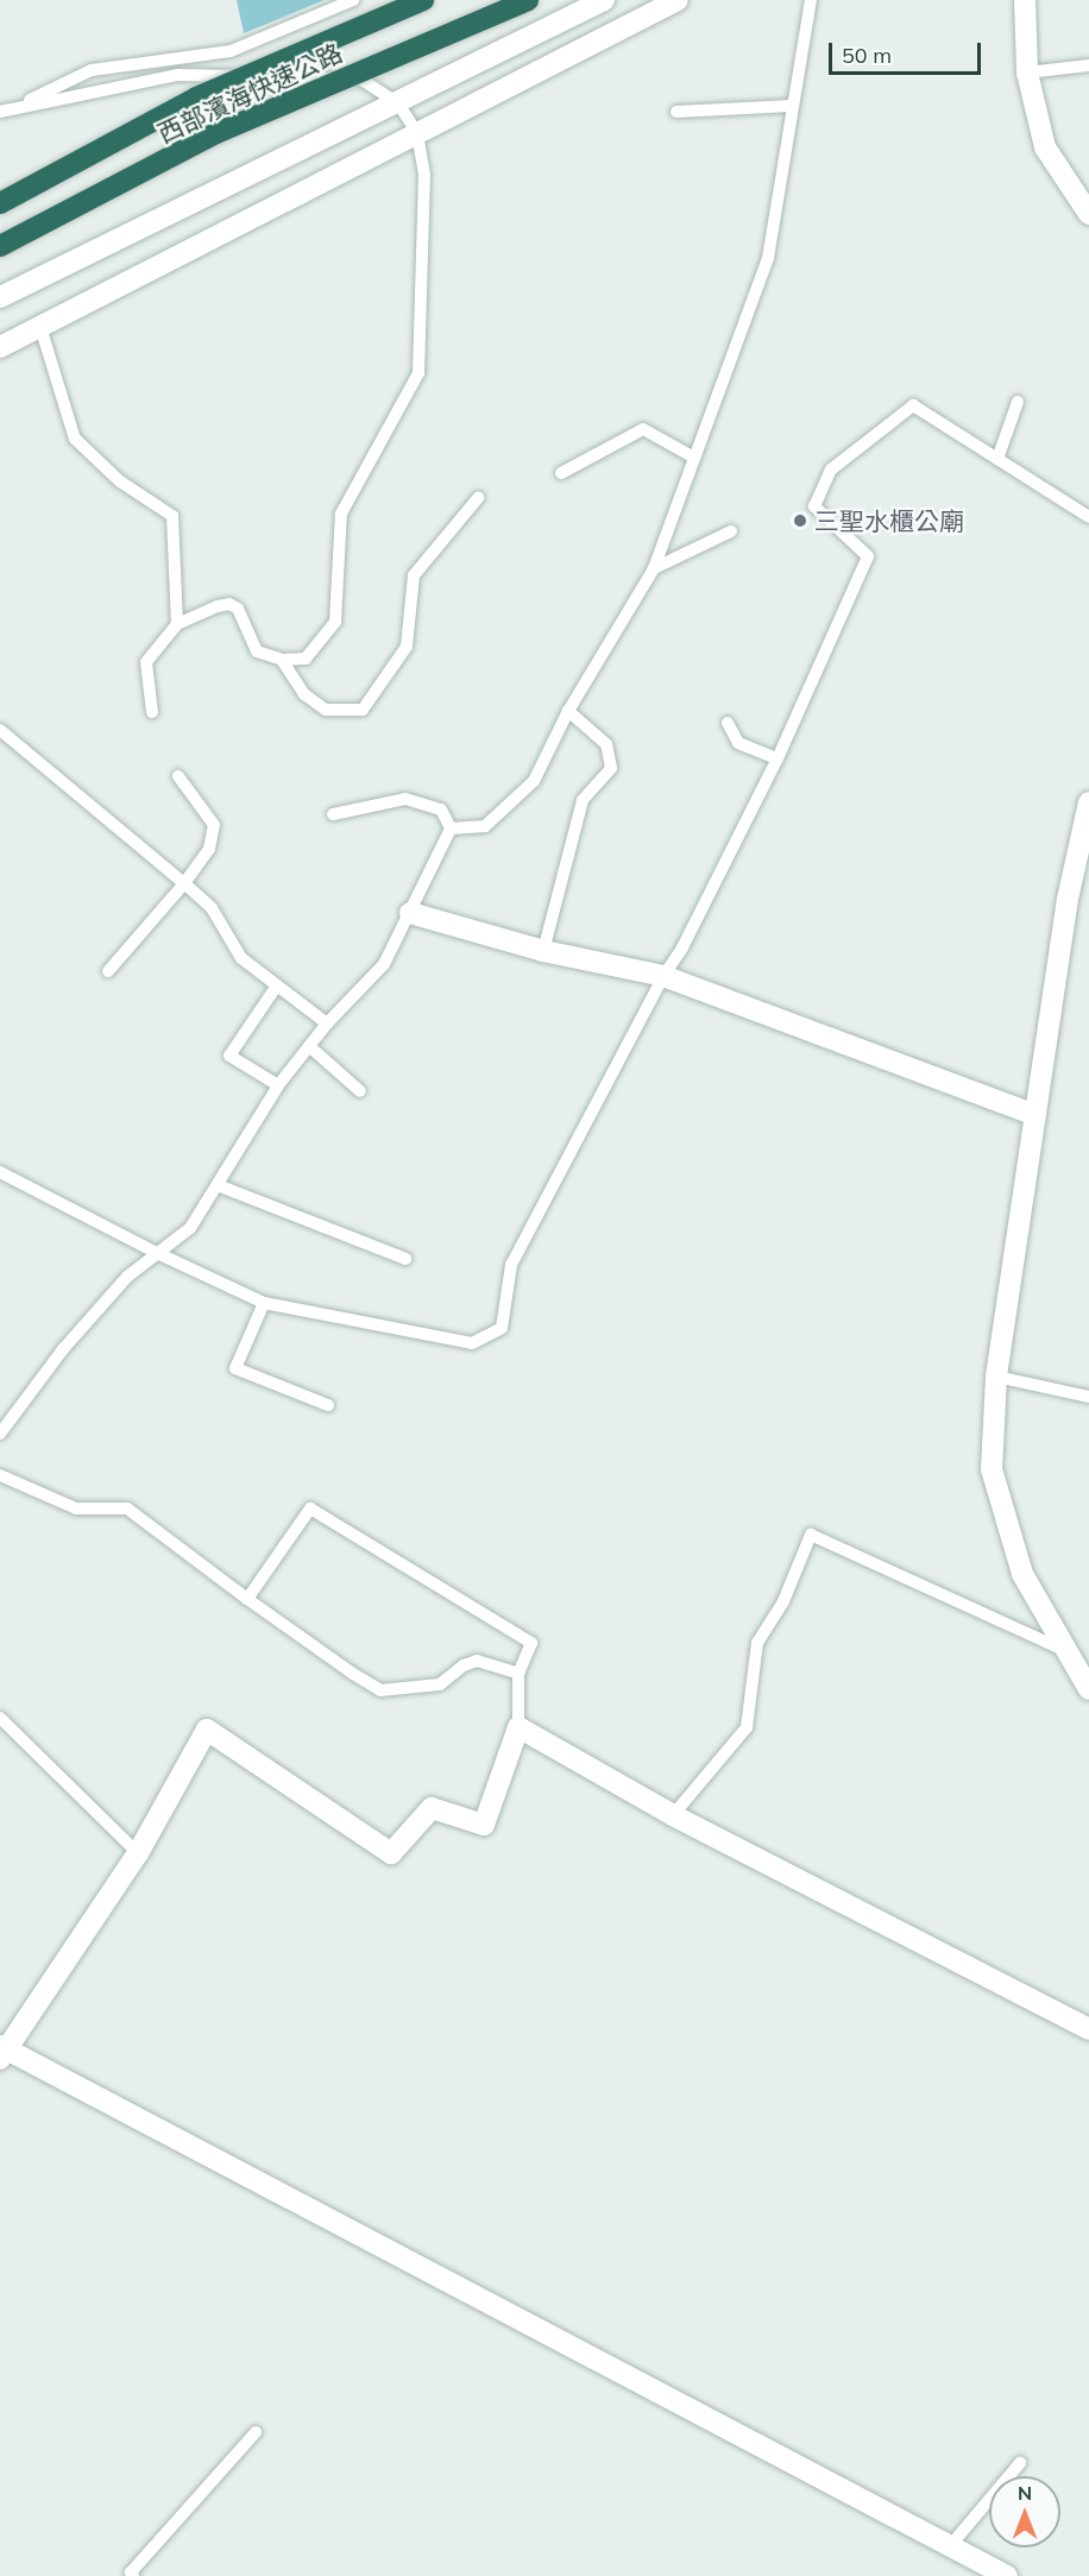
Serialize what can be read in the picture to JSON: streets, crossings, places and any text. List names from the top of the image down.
{
  "streets": {
    "highway": ["西部濱海快速公路"]
  },
  "places": ["三聖水櫃公廟"],
  "scale_bar": "50 m",
  "north": "top"
}
